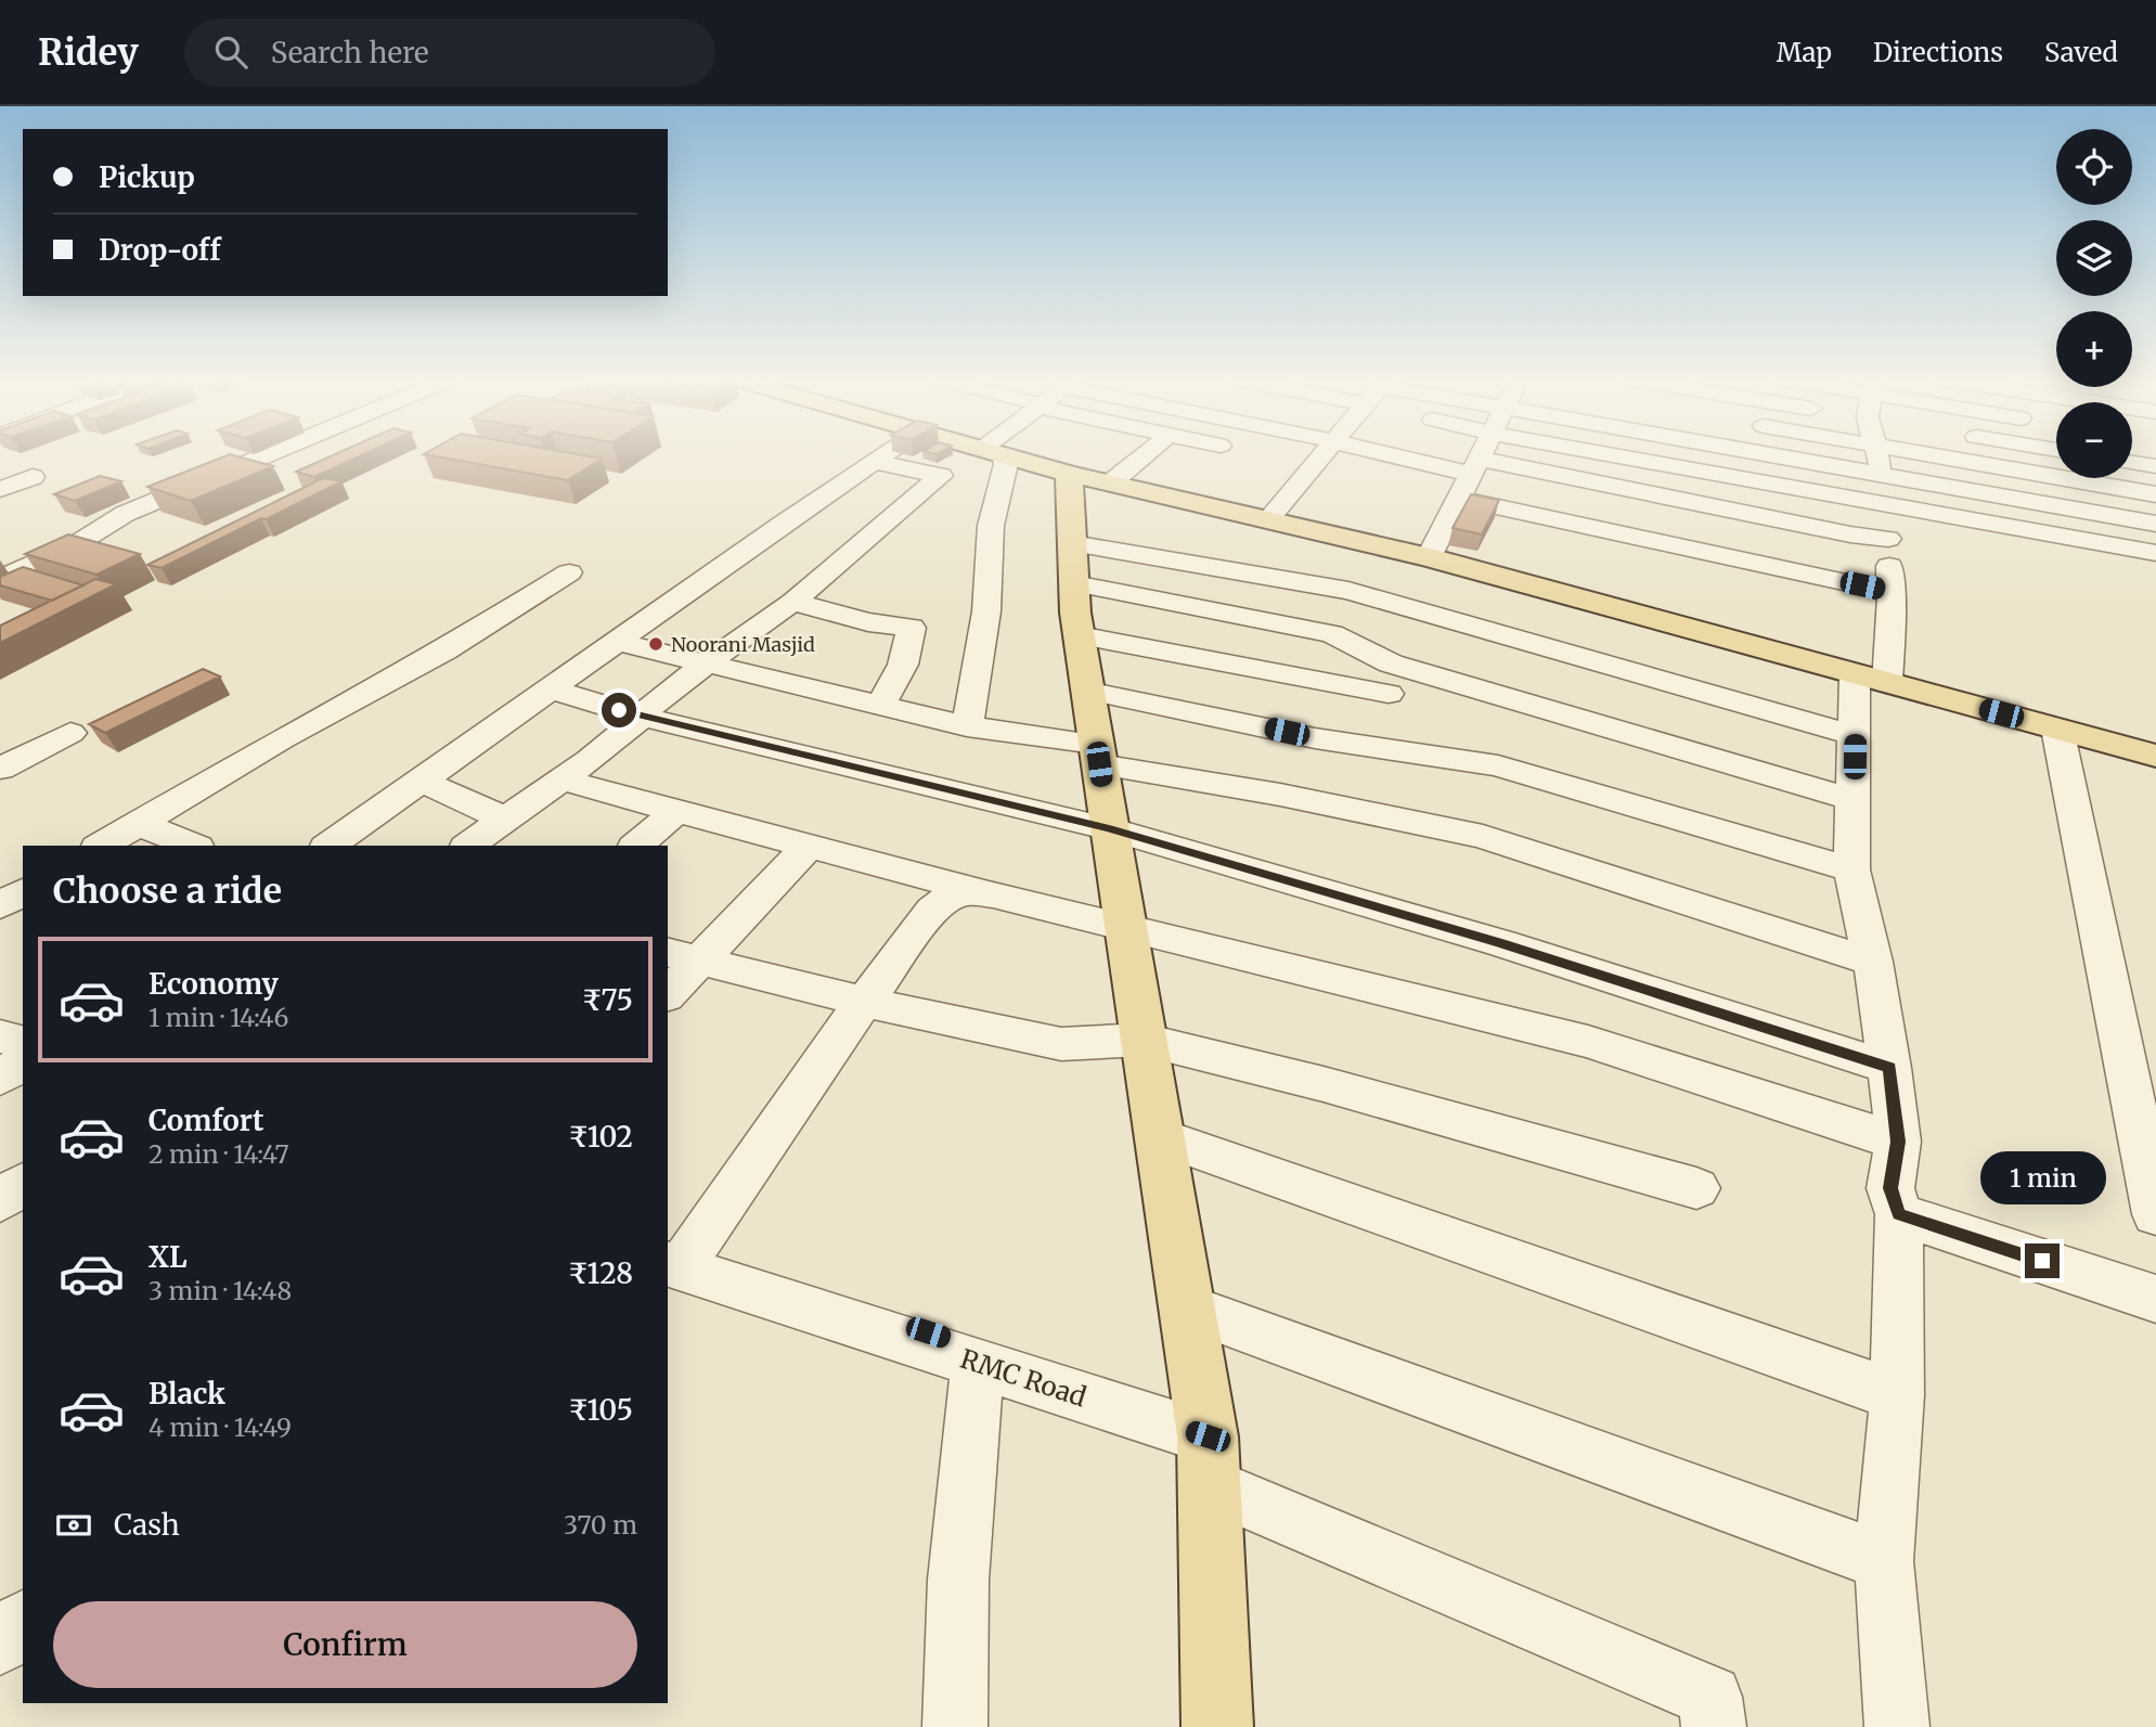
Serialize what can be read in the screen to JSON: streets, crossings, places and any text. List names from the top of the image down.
{
  "streets": {
    "street": ["RMC Road"]
  },
  "places": ["Noorani Masjid"],
  "page": {
    "header": "Ridey",
    "search": "Search here",
    "nav": ["Map", "Directions", "Saved"],
    "map_buttons": ["+", "−"],
    "banner": ["Pickup", "Drop-off"],
    "heading": "Choose a ride",
    "list": [
      {
        "name": "Economy",
        "note": "1 min · 14:46",
        "value": "₹75"
      },
      {
        "name": "Comfort",
        "note": "2 min · 14:47",
        "value": "₹102"
      },
      {
        "name": "XL",
        "note": "3 min · 14:48",
        "value": "₹128"
      },
      {
        "name": "Black",
        "note": "4 min · 14:49",
        "value": "₹105"
      }
    ],
    "bubble": "1 min",
    "pay": ["Cash", "370 m"],
    "buttons": "Confirm"
  }
}
